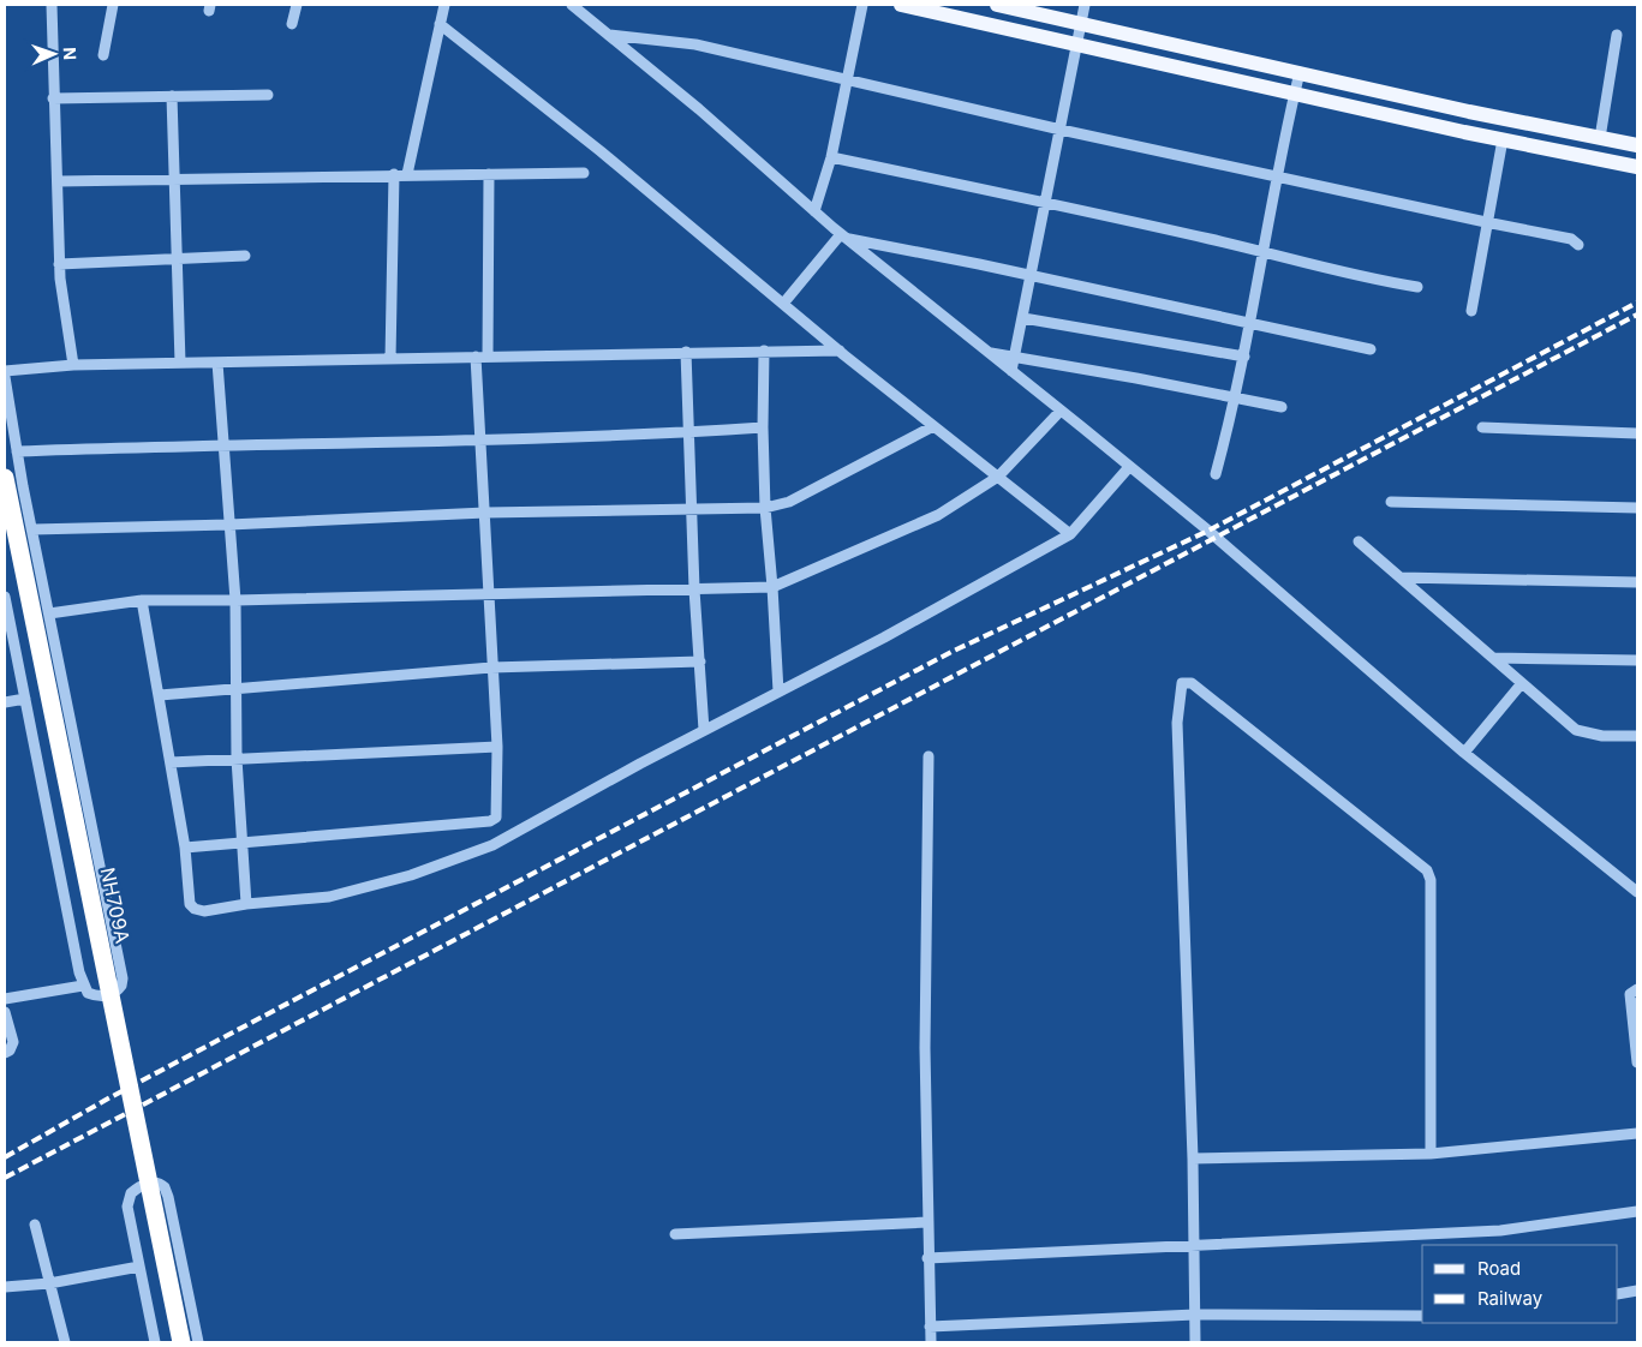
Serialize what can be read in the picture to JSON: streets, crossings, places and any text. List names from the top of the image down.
{
  "streets": {
    "highway": ["NH709A"]
  },
  "legend": ["Road", "Railway"],
  "north": "right"
}
